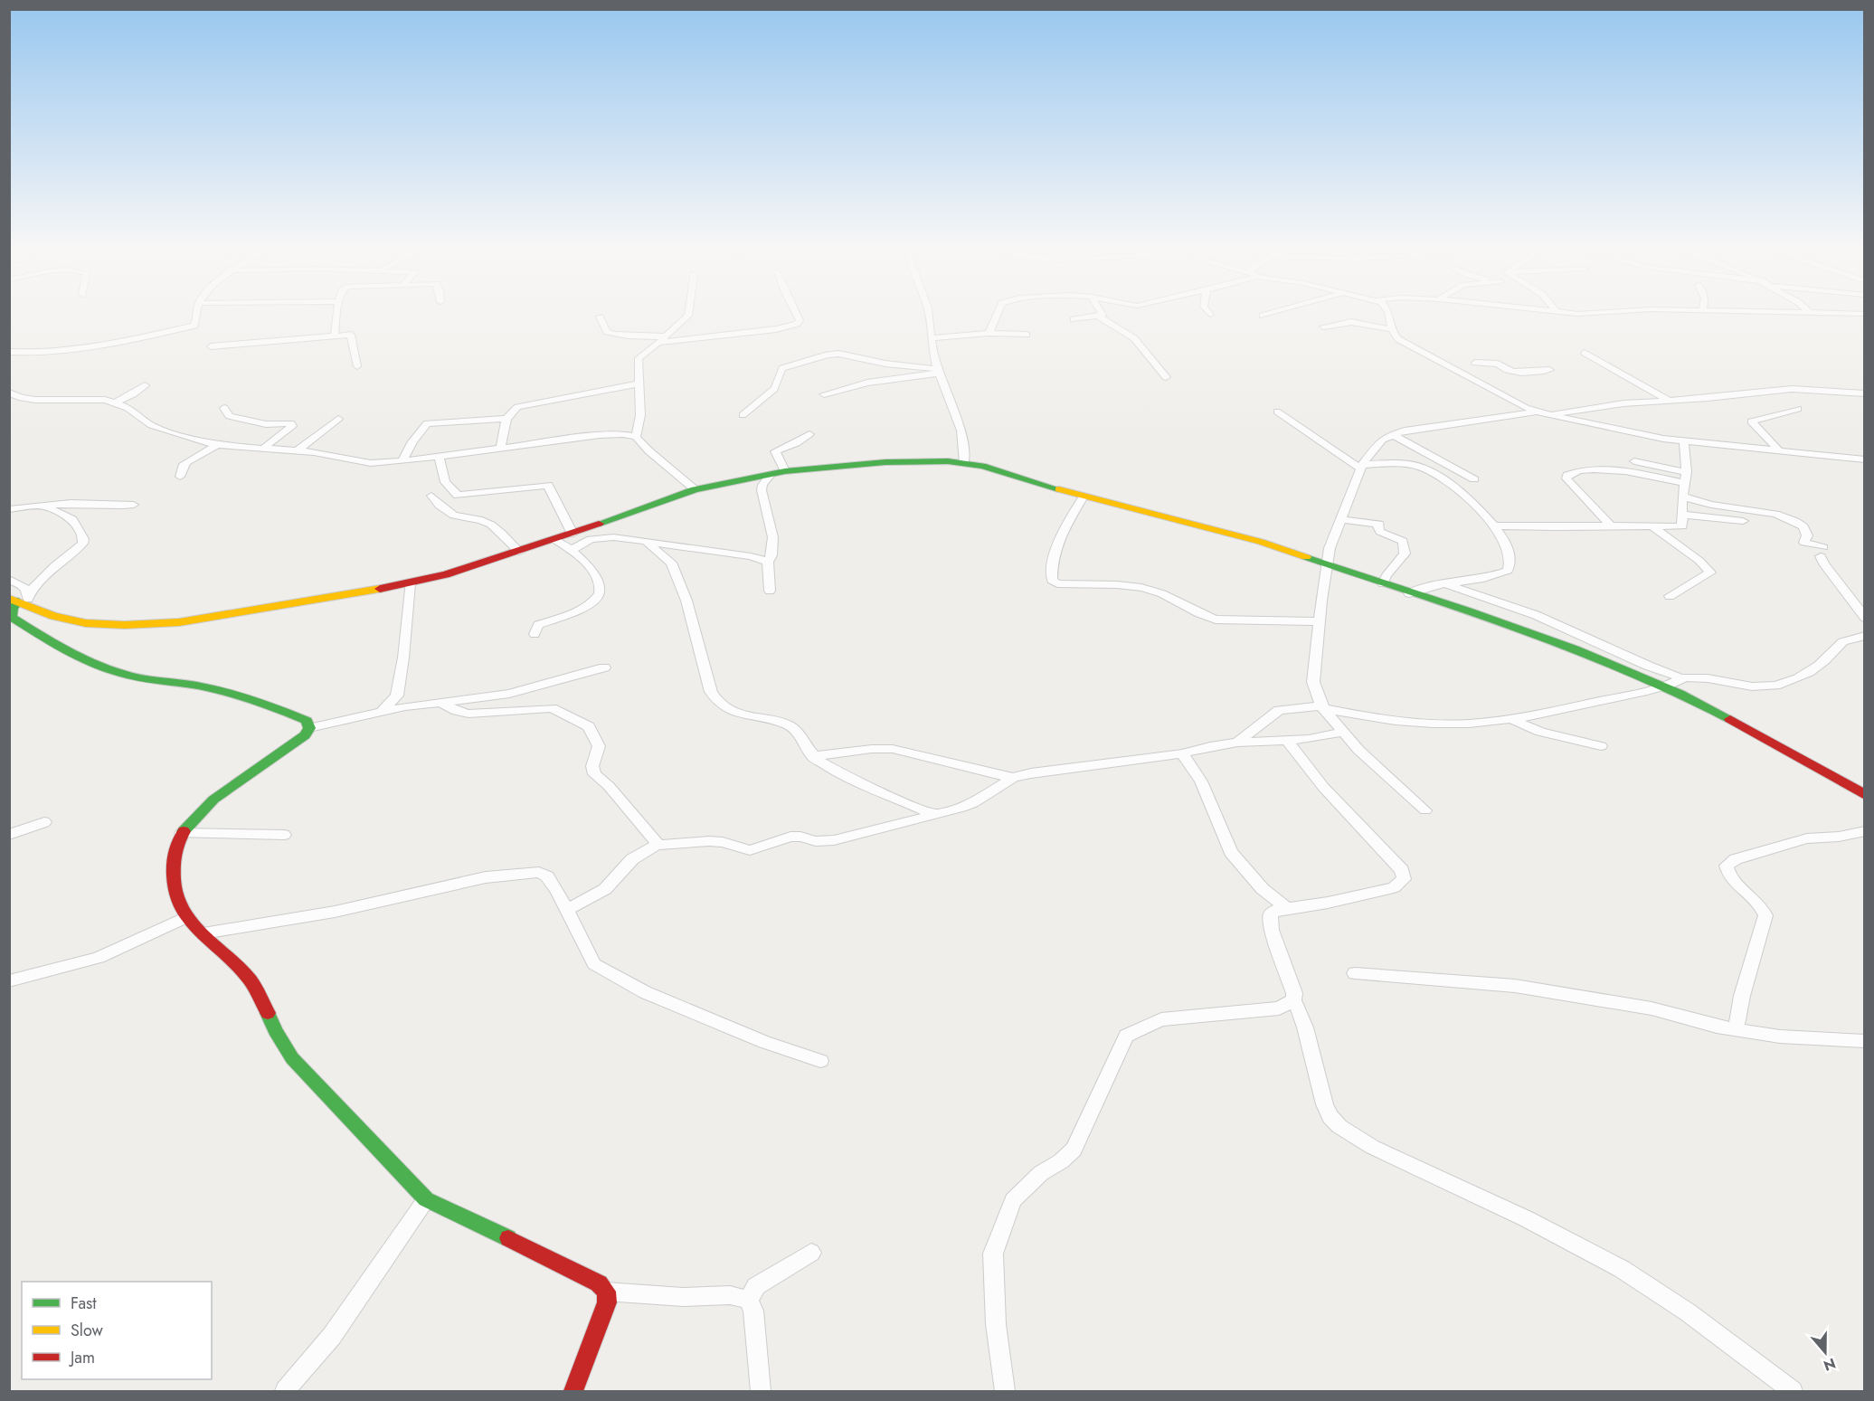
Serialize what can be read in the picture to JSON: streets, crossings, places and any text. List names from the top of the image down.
{
  "legend": ["Fast", "Slow", "Jam"],
  "north": "bottom"
}
